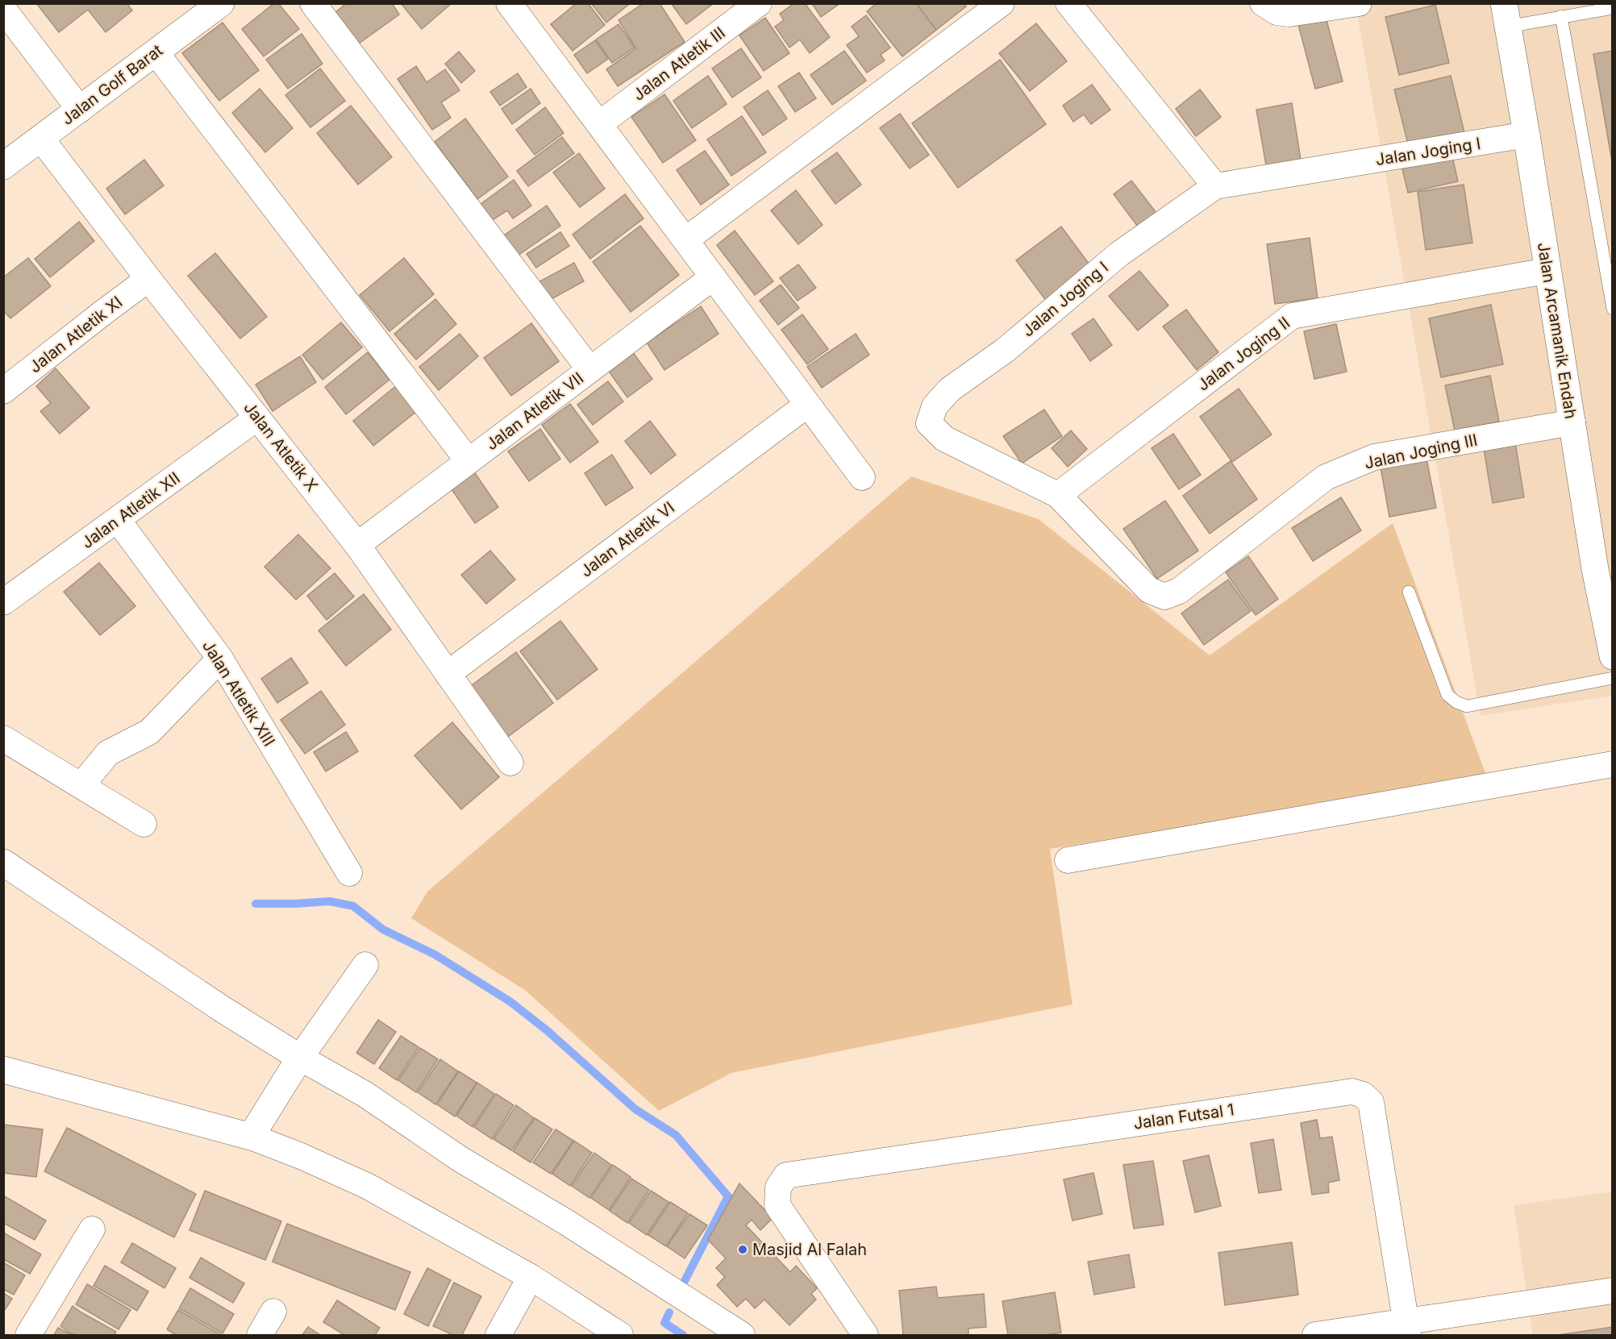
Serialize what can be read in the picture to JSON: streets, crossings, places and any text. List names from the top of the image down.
{
  "streets": {
    "main road": ["Jalan Golf Barat", "Jalan Arcamanik Endah"],
    "street": [
      "Jalan Atletik III",
      "Jalan Joging I",
      "Jalan Atletik XI",
      "Jalan Joging II",
      "Jalan Atletik VII",
      "Jalan Atletik X",
      "Jalan Joging III",
      "Jalan Atletik XII",
      "Jalan Atletik VI",
      "Jalan Atletik XIII",
      "Jalan Futsal 1"
    ]
  },
  "crossings": [
    ["Jalan Golf Barat", "Jalan Atletik X"],
    ["Jalan Joging I", "Jalan Arcamanik Endah"],
    ["Jalan Joging I", "Jalan Joging II"],
    ["Jalan Joging I", "Jalan Joging III"],
    ["Jalan Arcamanik Endah", "Jalan Joging II"],
    ["Jalan Arcamanik Endah", "Jalan Joging III"],
    ["Jalan Atletik XI", "Jalan Atletik X"],
    ["Jalan Joging II", "Jalan Joging III"],
    ["Jalan Atletik VII", "Jalan Atletik X"],
    ["Jalan Atletik X", "Jalan Atletik XII"],
    ["Jalan Atletik X", "Jalan Atletik VI"],
    ["Jalan Atletik XII", "Jalan Atletik XIII"]
  ],
  "places": ["Masjid Al Falah"]
}
